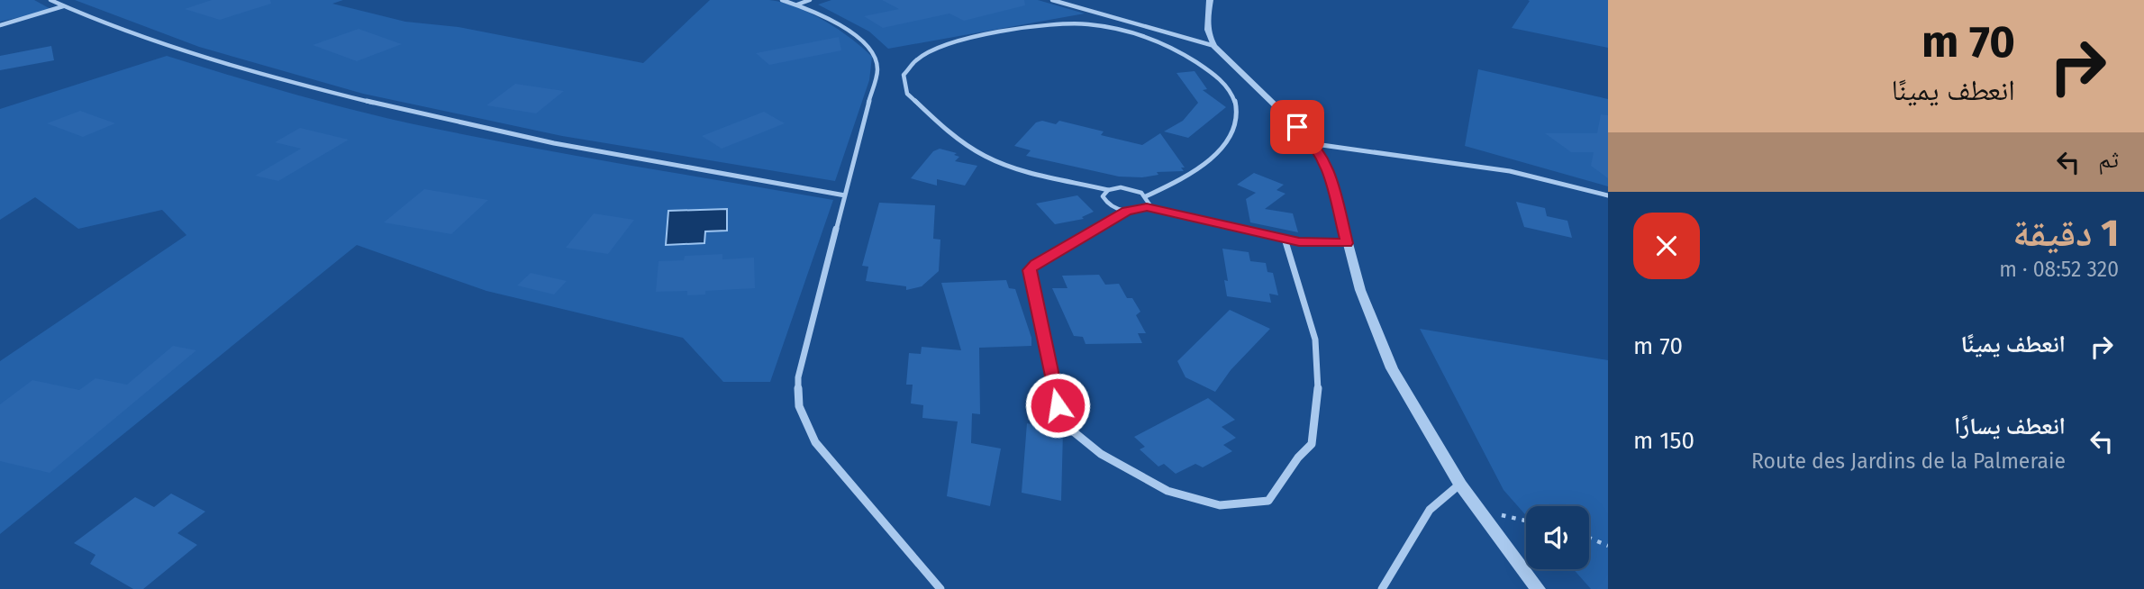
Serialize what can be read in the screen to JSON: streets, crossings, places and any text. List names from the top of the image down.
{
  "page": {
    "turn": ["70 m", "انعطف يمينًا"],
    "then": "ثم",
    "heading": ["1 دقيقة", "320 m · 08:52"],
    "list": [
      {
        "name": "انعطف يمينًا",
        "value": "70 m"
      },
      {
        "name": "انعطف يسارًا",
        "note": "Route des Jardins de la Palmeraie",
        "value": "150 m"
      }
    ]
  }
}
